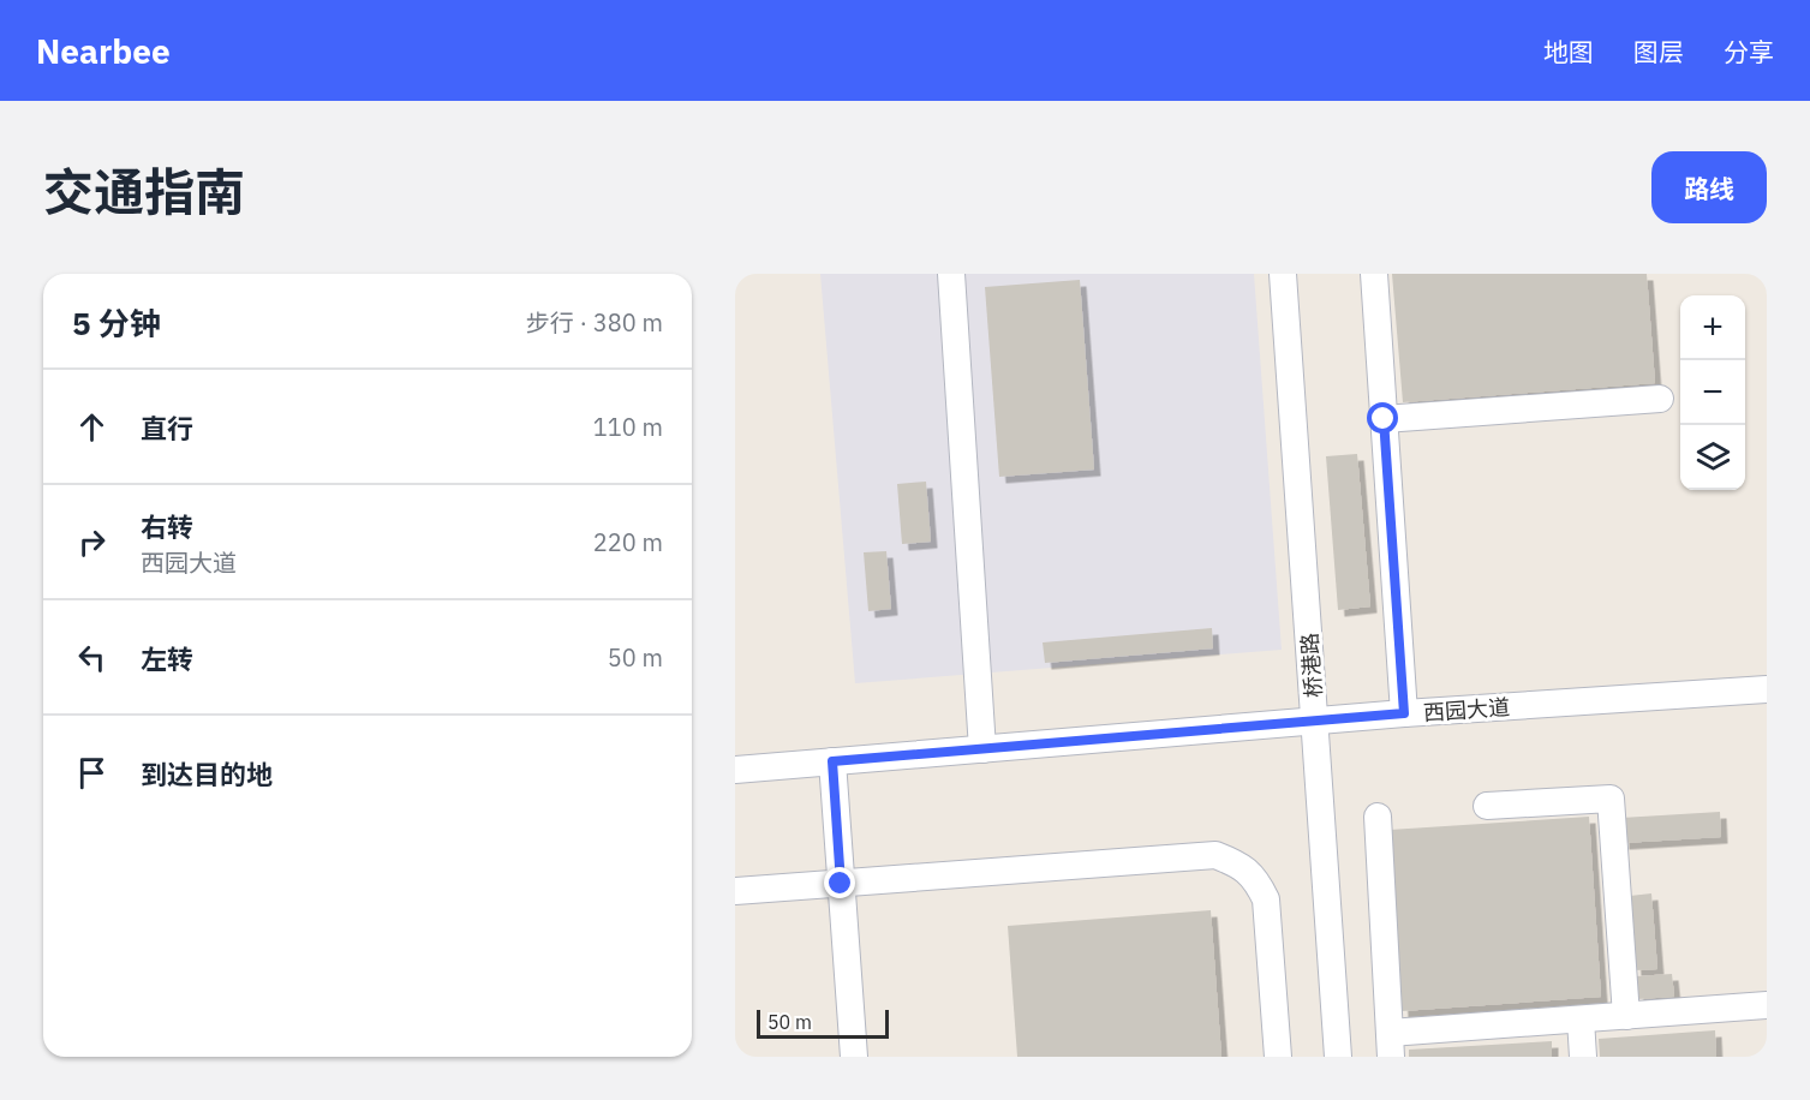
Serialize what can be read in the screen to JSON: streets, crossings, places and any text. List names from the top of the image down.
{
  "streets": {
    "street": ["桥港路", "西园大道"]
  },
  "crossings": [
    ["桥港路", "西园大道"]
  ],
  "scale_bar": "50 m",
  "page": {
    "header": "Nearbee",
    "nav": ["地图", "图层", "分享"],
    "title": "交通指南",
    "buttons": "路线",
    "heading": ["5 分钟", "步行 · 380 m"],
    "map_buttons": ["+", "−"],
    "list": [
      ["直行", "110 m"],
      ["右转", "西园大道", "220 m"],
      ["左转", "50 m"],
      "到达目的地"
    ],
    "scale": "50 m"
  }
}
